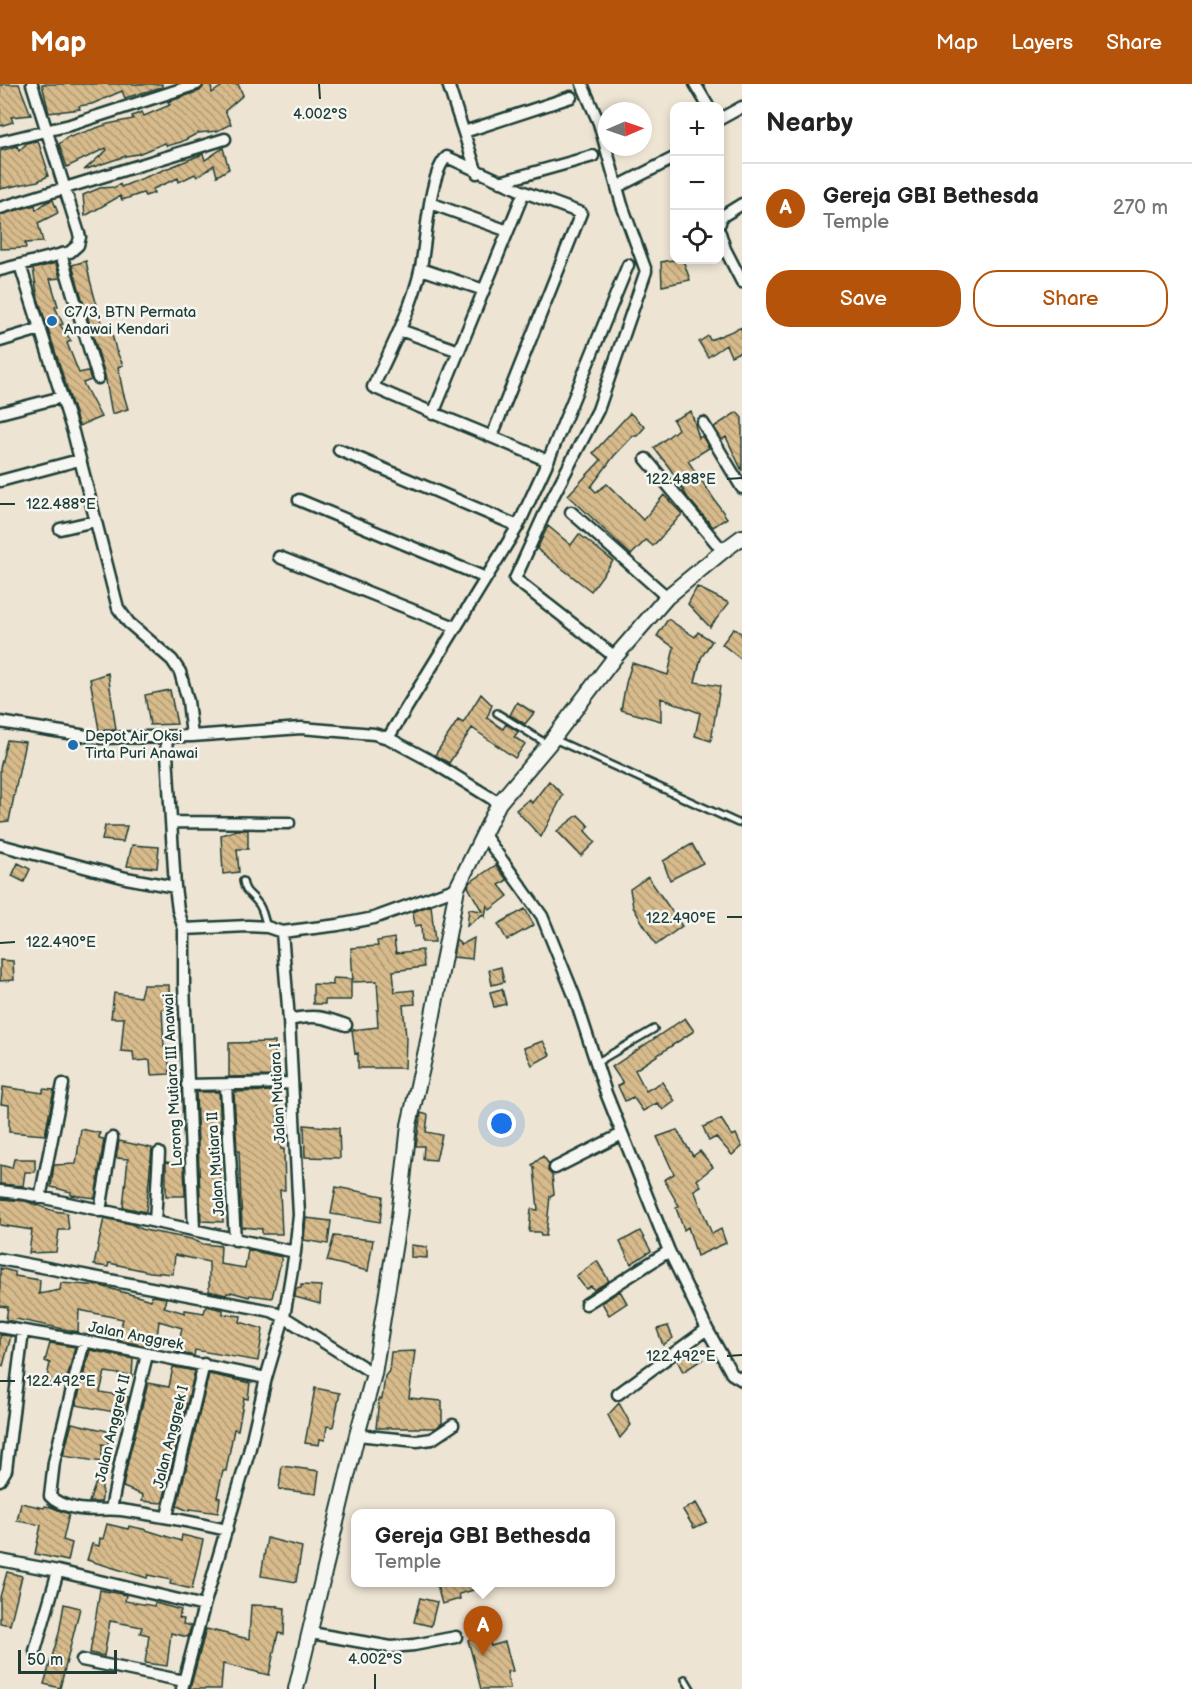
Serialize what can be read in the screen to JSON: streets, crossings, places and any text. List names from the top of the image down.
{
  "streets": {
    "street": [
      "Lorong Mutiara III Anawai",
      "Jalan Mutiara I",
      "Jalan Mutiara II",
      "Jalan Anggrek",
      "Jalan Anggrek II",
      "Jalan Anggrek I"
    ]
  },
  "crossings": [
    ["Jalan Mutiara I", "Jalan Anggrek"],
    ["Jalan Anggrek", "Jalan Anggrek II"],
    ["Jalan Anggrek", "Jalan Anggrek I"]
  ],
  "places": ["C7/3, BTN Permata Anawai Kendari", "Depot Air Oksi Tirta Puri Anawai"],
  "scale_bar": "50 m",
  "north": "right",
  "page": {
    "header": "Map",
    "nav": ["Map", "Layers", "Share"],
    "heading": "Nearby",
    "map_buttons": ["+", "−"],
    "list": [
      {
        "mark": "A",
        "name": "Gereja GBI Bethesda",
        "note": "Temple",
        "value": "270 m"
      }
    ],
    "buttons": ["Save", "Share"],
    "popup": ["Gereja GBI Bethesda", "Temple"],
    "pins": "A",
    "scale": "50 m"
  },
  "coordinates": [
    "4.002°S",
    "122.488°E",
    "122.490°E",
    "122.492°E"
  ]
}
